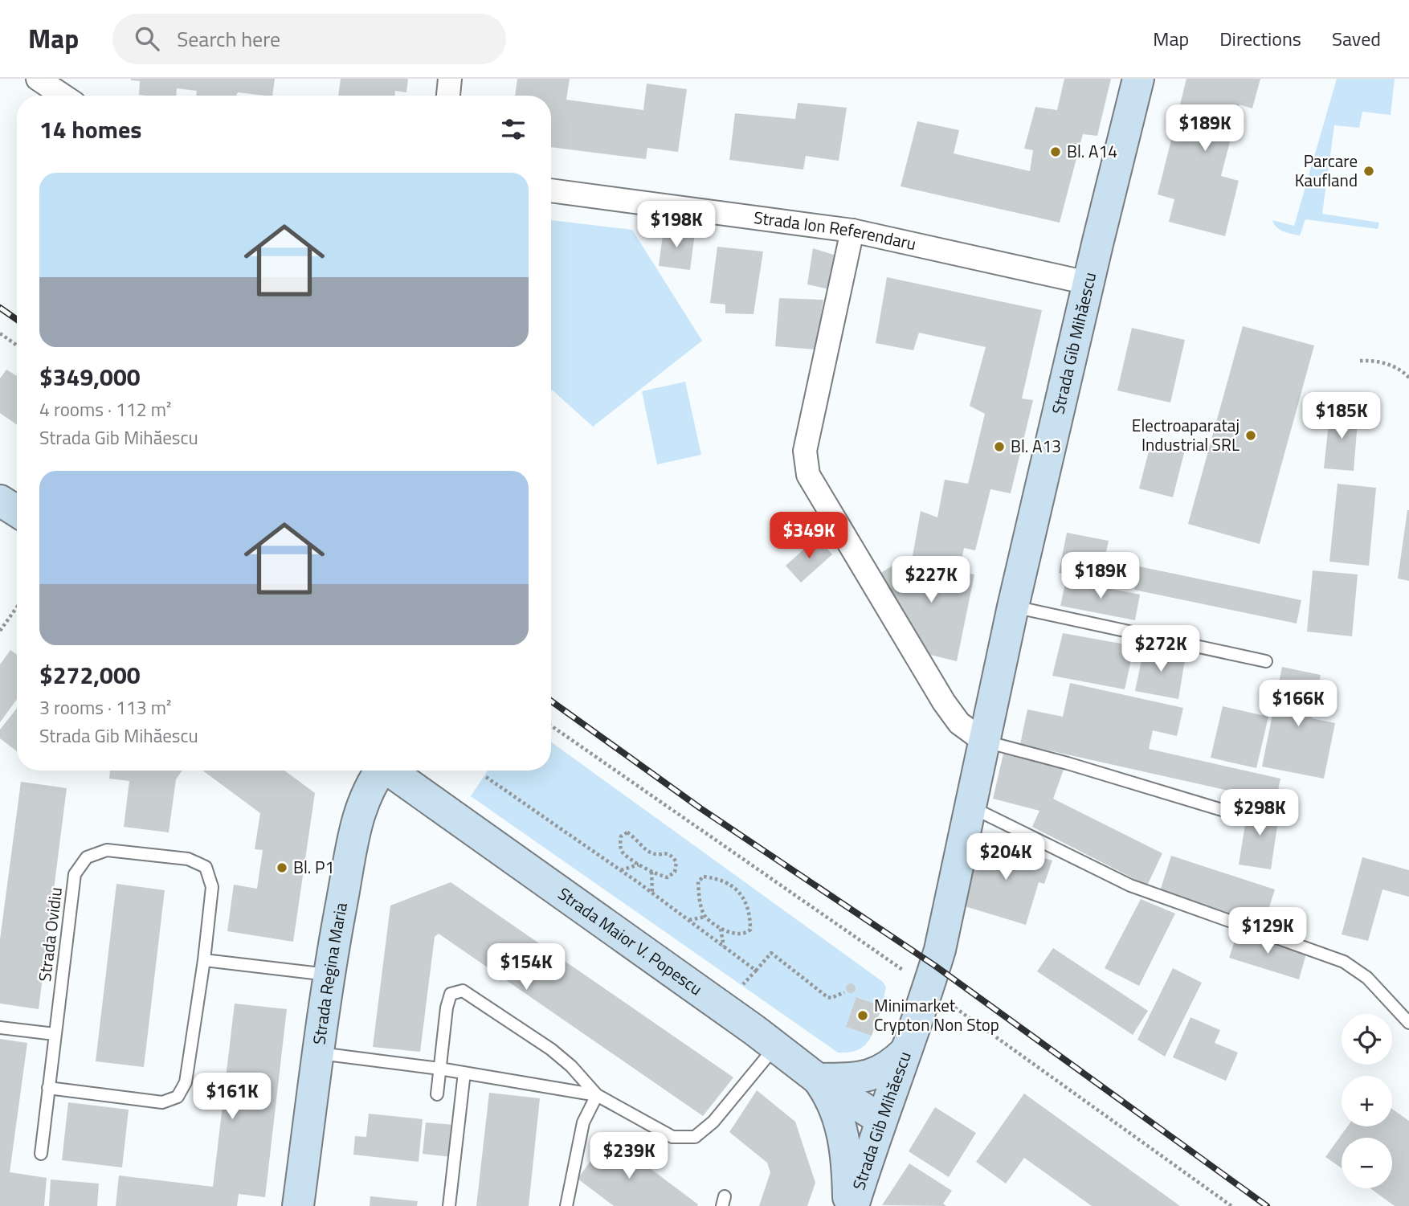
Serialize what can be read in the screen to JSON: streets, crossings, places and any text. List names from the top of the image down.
{
  "streets": {
    "main road": ["Strada Gib Mihăescu", "Strada Maior V. Popescu", "Strada Regina Maria"],
    "street": ["Strada Ion Referendaru"],
    "lane": ["Strada Ovidiu"]
  },
  "crossings": [
    ["Strada Ion Referendaru", "Strada Gib Mihăescu"],
    ["Strada Gib Mihăescu", "Strada Maior V. Popescu"]
  ],
  "places": [
    "Bl. A14",
    "Parcare Kaufland",
    "Electroaparataj Industrial SRL",
    "Bl. A13",
    "Bl. P1",
    "Minimarket Crypton Non Stop"
  ],
  "page": {
    "header": "Map",
    "search": "Search here",
    "nav": ["Map", "Directions", "Saved"],
    "heading": "14 homes",
    "price": [
      "$189K",
      "$198K",
      "$185K",
      "$349K",
      "$189K",
      "$227K",
      "$272K",
      "$166K",
      "$298K",
      "$204K",
      "$129K",
      "$154K",
      "$161K",
      "$239K"
    ],
    "list": [
      {
        "name": "$349,000",
        "note": "4 rooms · 112 m² · Strada Gib Mihăescu"
      },
      {
        "name": "$272,000",
        "note": "3 rooms · 113 m² · Strada Gib Mihăescu"
      }
    ],
    "map_buttons": ["+", "−"]
  }
}
